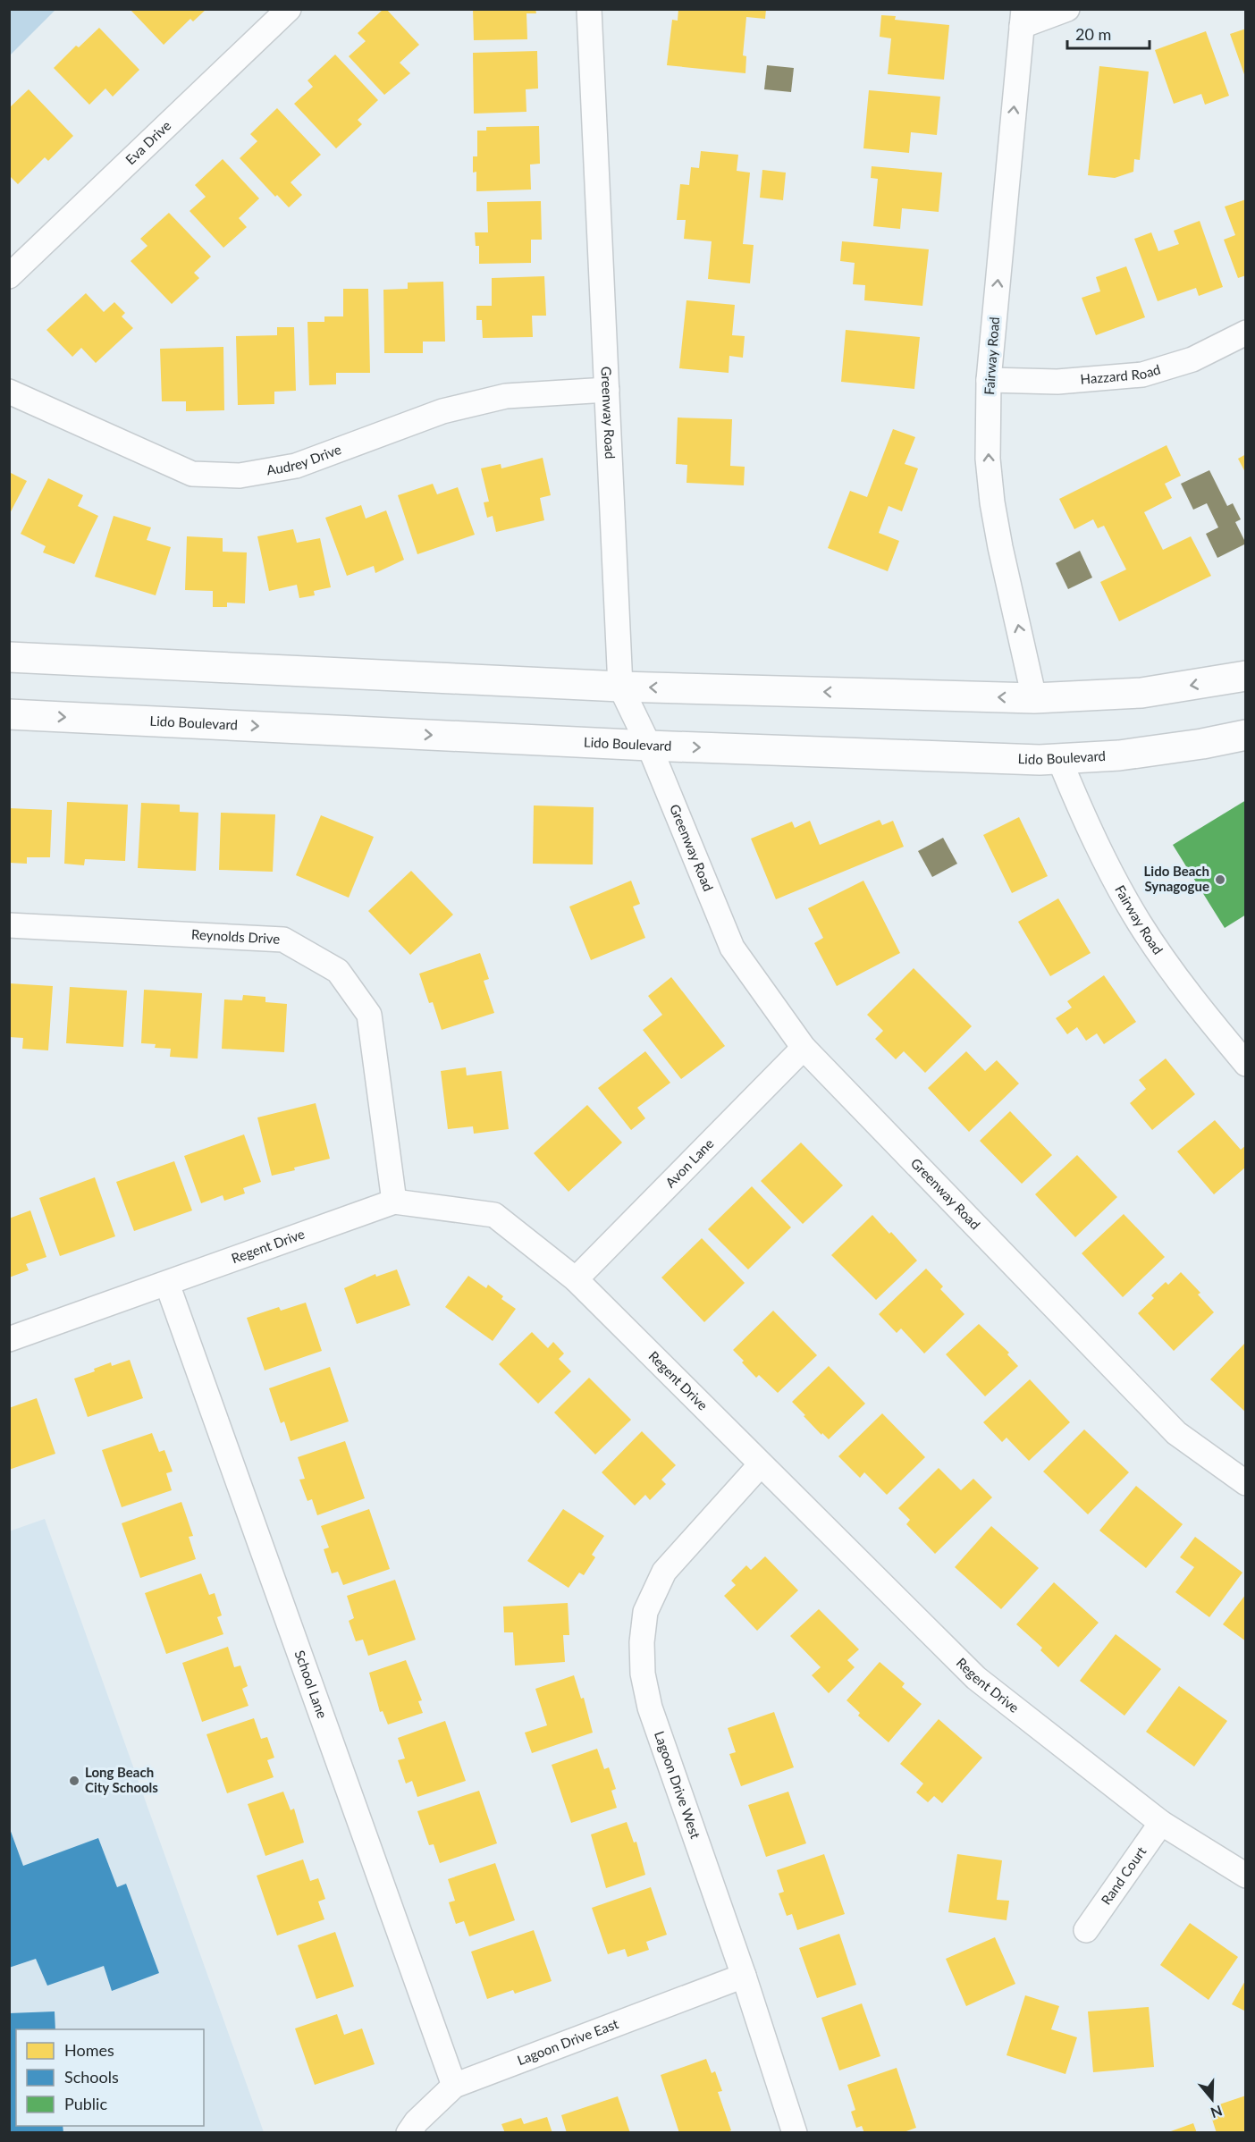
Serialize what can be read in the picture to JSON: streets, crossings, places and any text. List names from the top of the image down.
{
  "streets": {
    "highway": ["Lido Boulevard"],
    "street": [
      "Eva Drive",
      "Fairway Road",
      "Hazzard Road",
      "Greenway Road",
      "Audrey Drive",
      "Reynolds Drive",
      "Avon Lane",
      "Regent Drive",
      "School Lane",
      "Lagoon Drive West",
      "Rand Court",
      "Lagoon Drive East"
    ]
  },
  "crossings": [
    ["Fairway Road", "Hazzard Road"],
    ["Fairway Road", "Lido Boulevard"],
    ["Greenway Road", "Audrey Drive"],
    ["Greenway Road", "Lido Boulevard"],
    ["Greenway Road", "Avon Lane"],
    ["Reynolds Drive", "Regent Drive"],
    ["Avon Lane", "Regent Drive"],
    ["Regent Drive", "School Lane"],
    ["Regent Drive", "Lagoon Drive West"],
    ["Regent Drive", "Rand Court"],
    ["School Lane", "Lagoon Drive East"],
    ["Lagoon Drive West", "Lagoon Drive East"]
  ],
  "one_way": ["Fairway Road"],
  "places": ["Lido Beach Synagogue", "Long Beach City Schools"],
  "legend": ["Homes", "Schools", "Public"],
  "scale_bar": "20 m",
  "north": "bottom"
}
